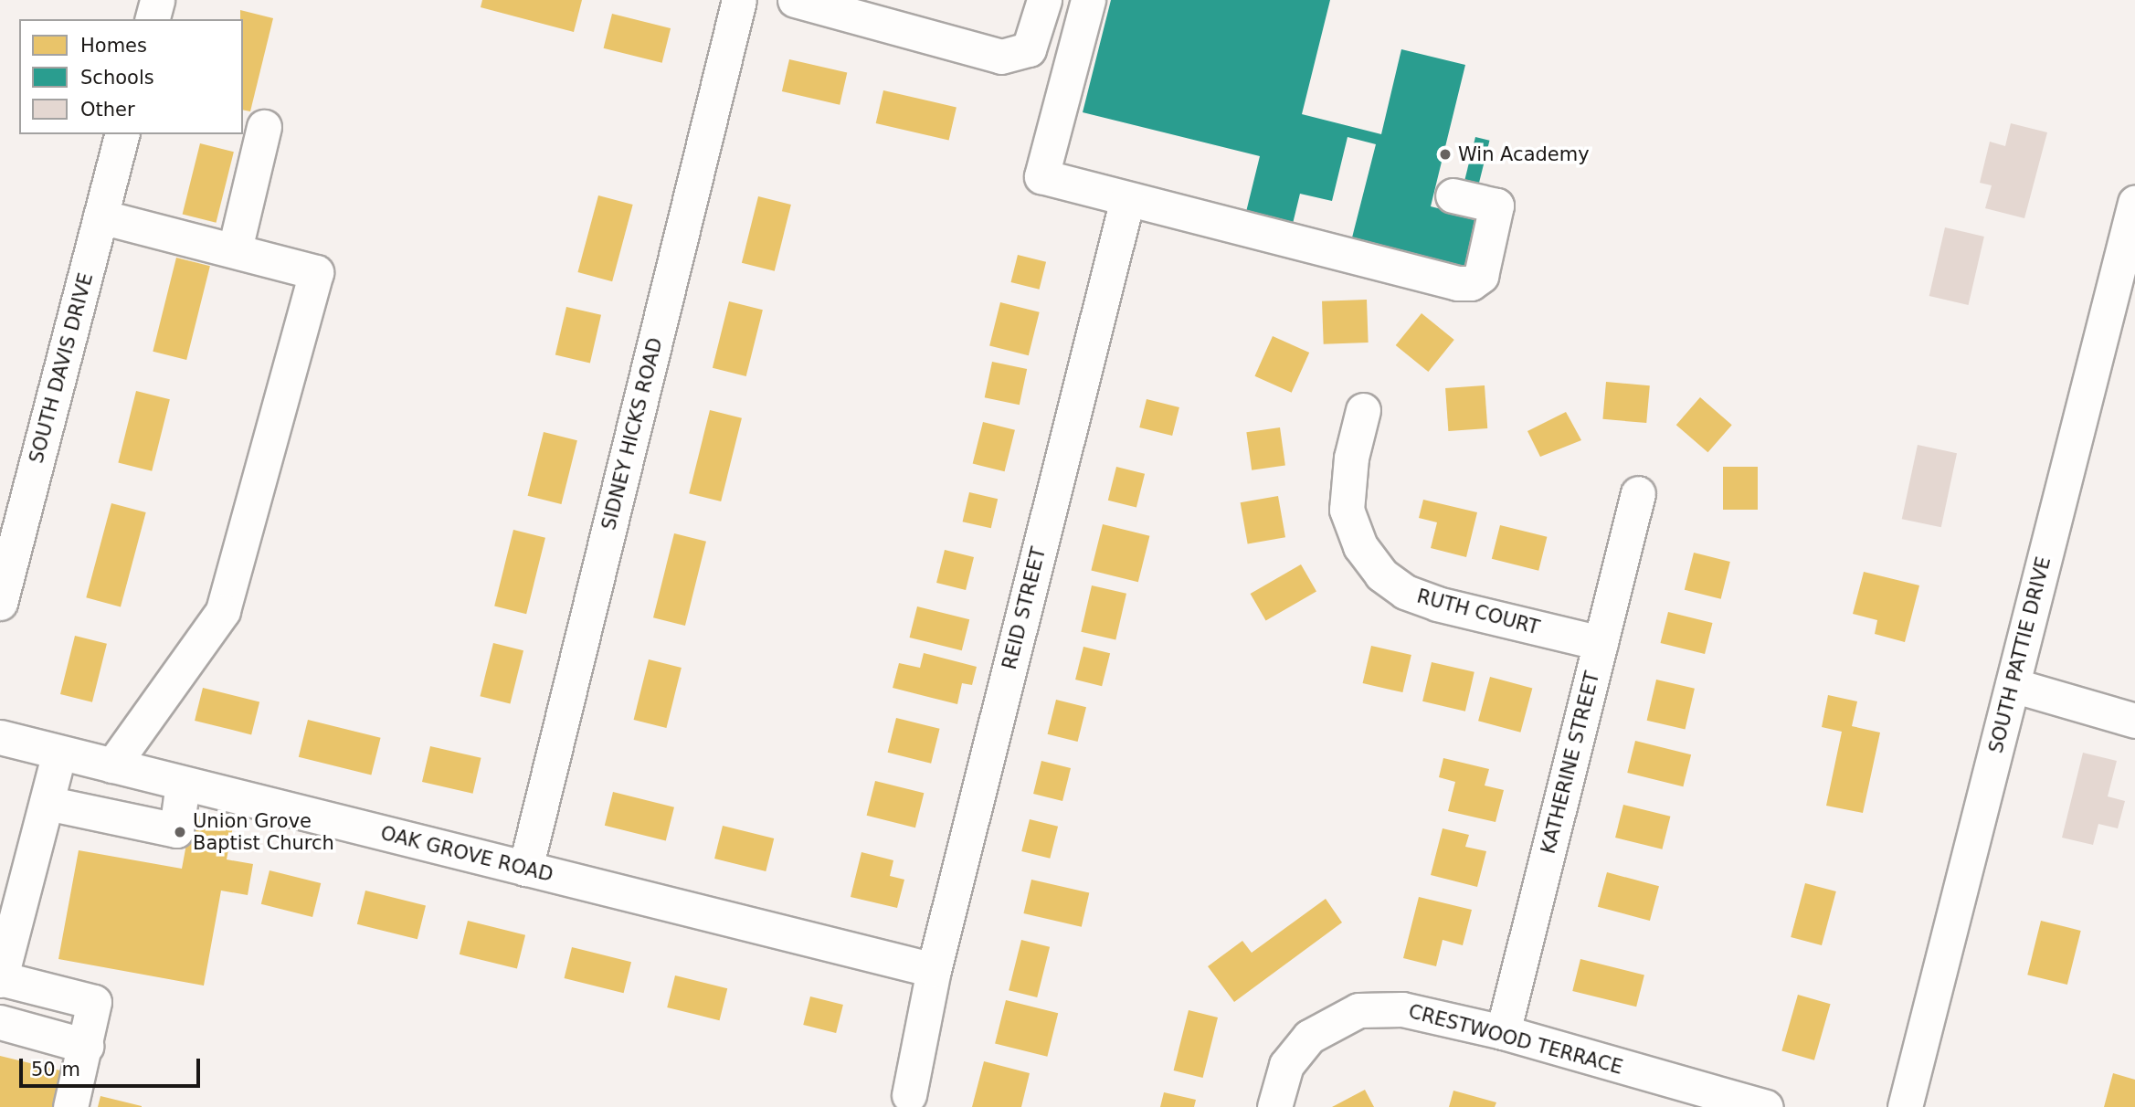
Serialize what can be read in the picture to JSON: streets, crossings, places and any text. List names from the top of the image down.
{
  "streets": {
    "street": [
      "SOUTH DAVIS DRIVE",
      "SIDNEY HICKS ROAD",
      "REID STREET",
      "RUTH COURT",
      "SOUTH PATTIE DRIVE",
      "KATHERINE STREET",
      "OAK GROVE ROAD",
      "CRESTWOOD TERRACE"
    ]
  },
  "crossings": [
    ["SIDNEY HICKS ROAD", "OAK GROVE ROAD"],
    ["REID STREET", "OAK GROVE ROAD"],
    ["RUTH COURT", "KATHERINE STREET"],
    ["KATHERINE STREET", "CRESTWOOD TERRACE"]
  ],
  "places": ["Win Academy", "Union Grove Baptist Church"],
  "legend": ["Homes", "Schools", "Other"],
  "scale_bar": "50 m"
}
